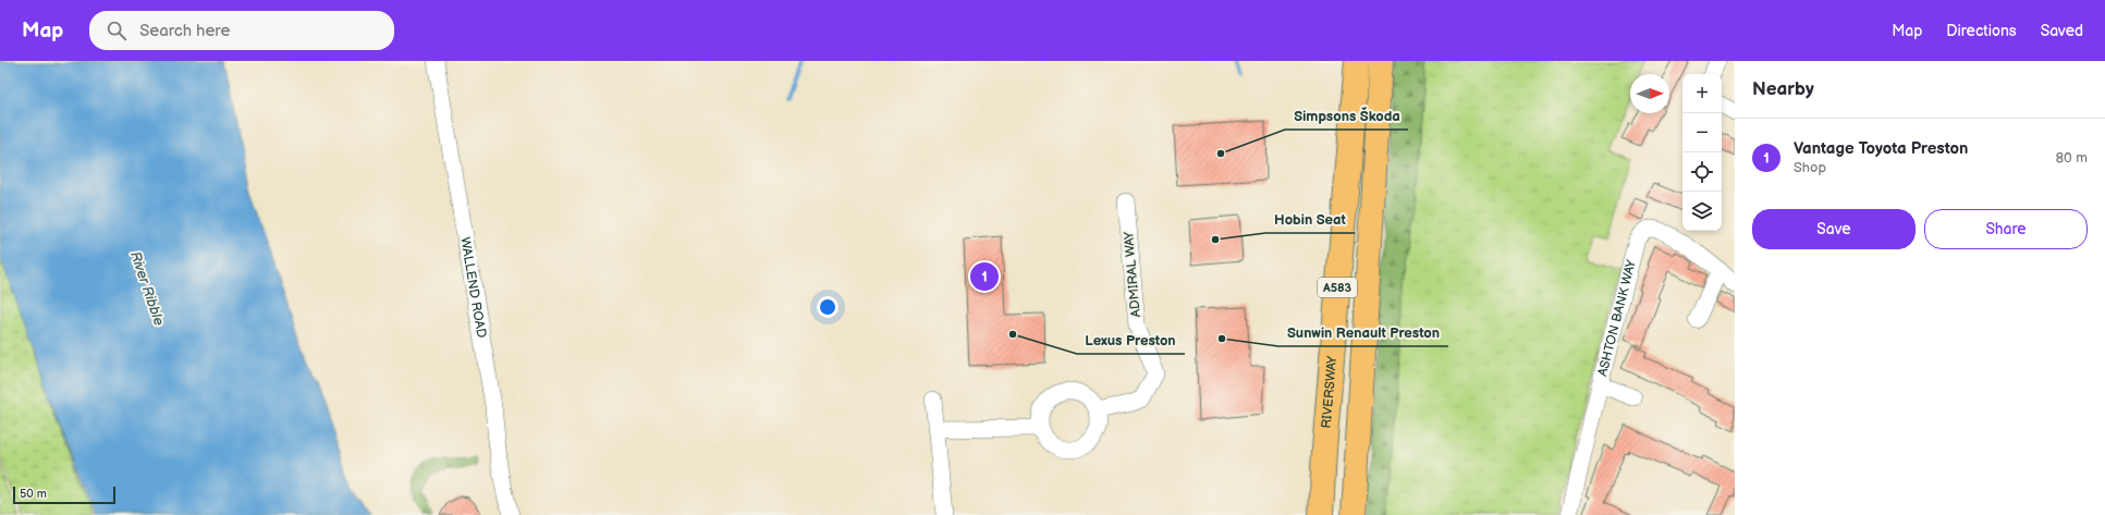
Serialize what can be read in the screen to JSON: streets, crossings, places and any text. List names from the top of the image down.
{
  "streets": {
    "highway": ["A583", "RIVERSWAY"],
    "street": ["ADMIRAL WAY", "WALLEND ROAD", "ASHTON BANK WAY"]
  },
  "water": ["River Ribble"],
  "places": [
    "Simpsons Škoda",
    "Hobin Seat",
    "Lexus Preston",
    "Sunwin Renault Preston"
  ],
  "scale_bar": "50 m",
  "north": "right",
  "page": {
    "header": "Map",
    "search": "Search here",
    "nav": ["Map", "Directions", "Saved"],
    "heading": "Nearby",
    "map_buttons": ["+", "−"],
    "list": [
      {
        "mark": "1",
        "name": "Vantage Toyota Preston",
        "note": "Shop",
        "value": "80 m"
      }
    ],
    "buttons": ["Save", "Share"],
    "pins": "1",
    "scale": "50 m"
  }
}
